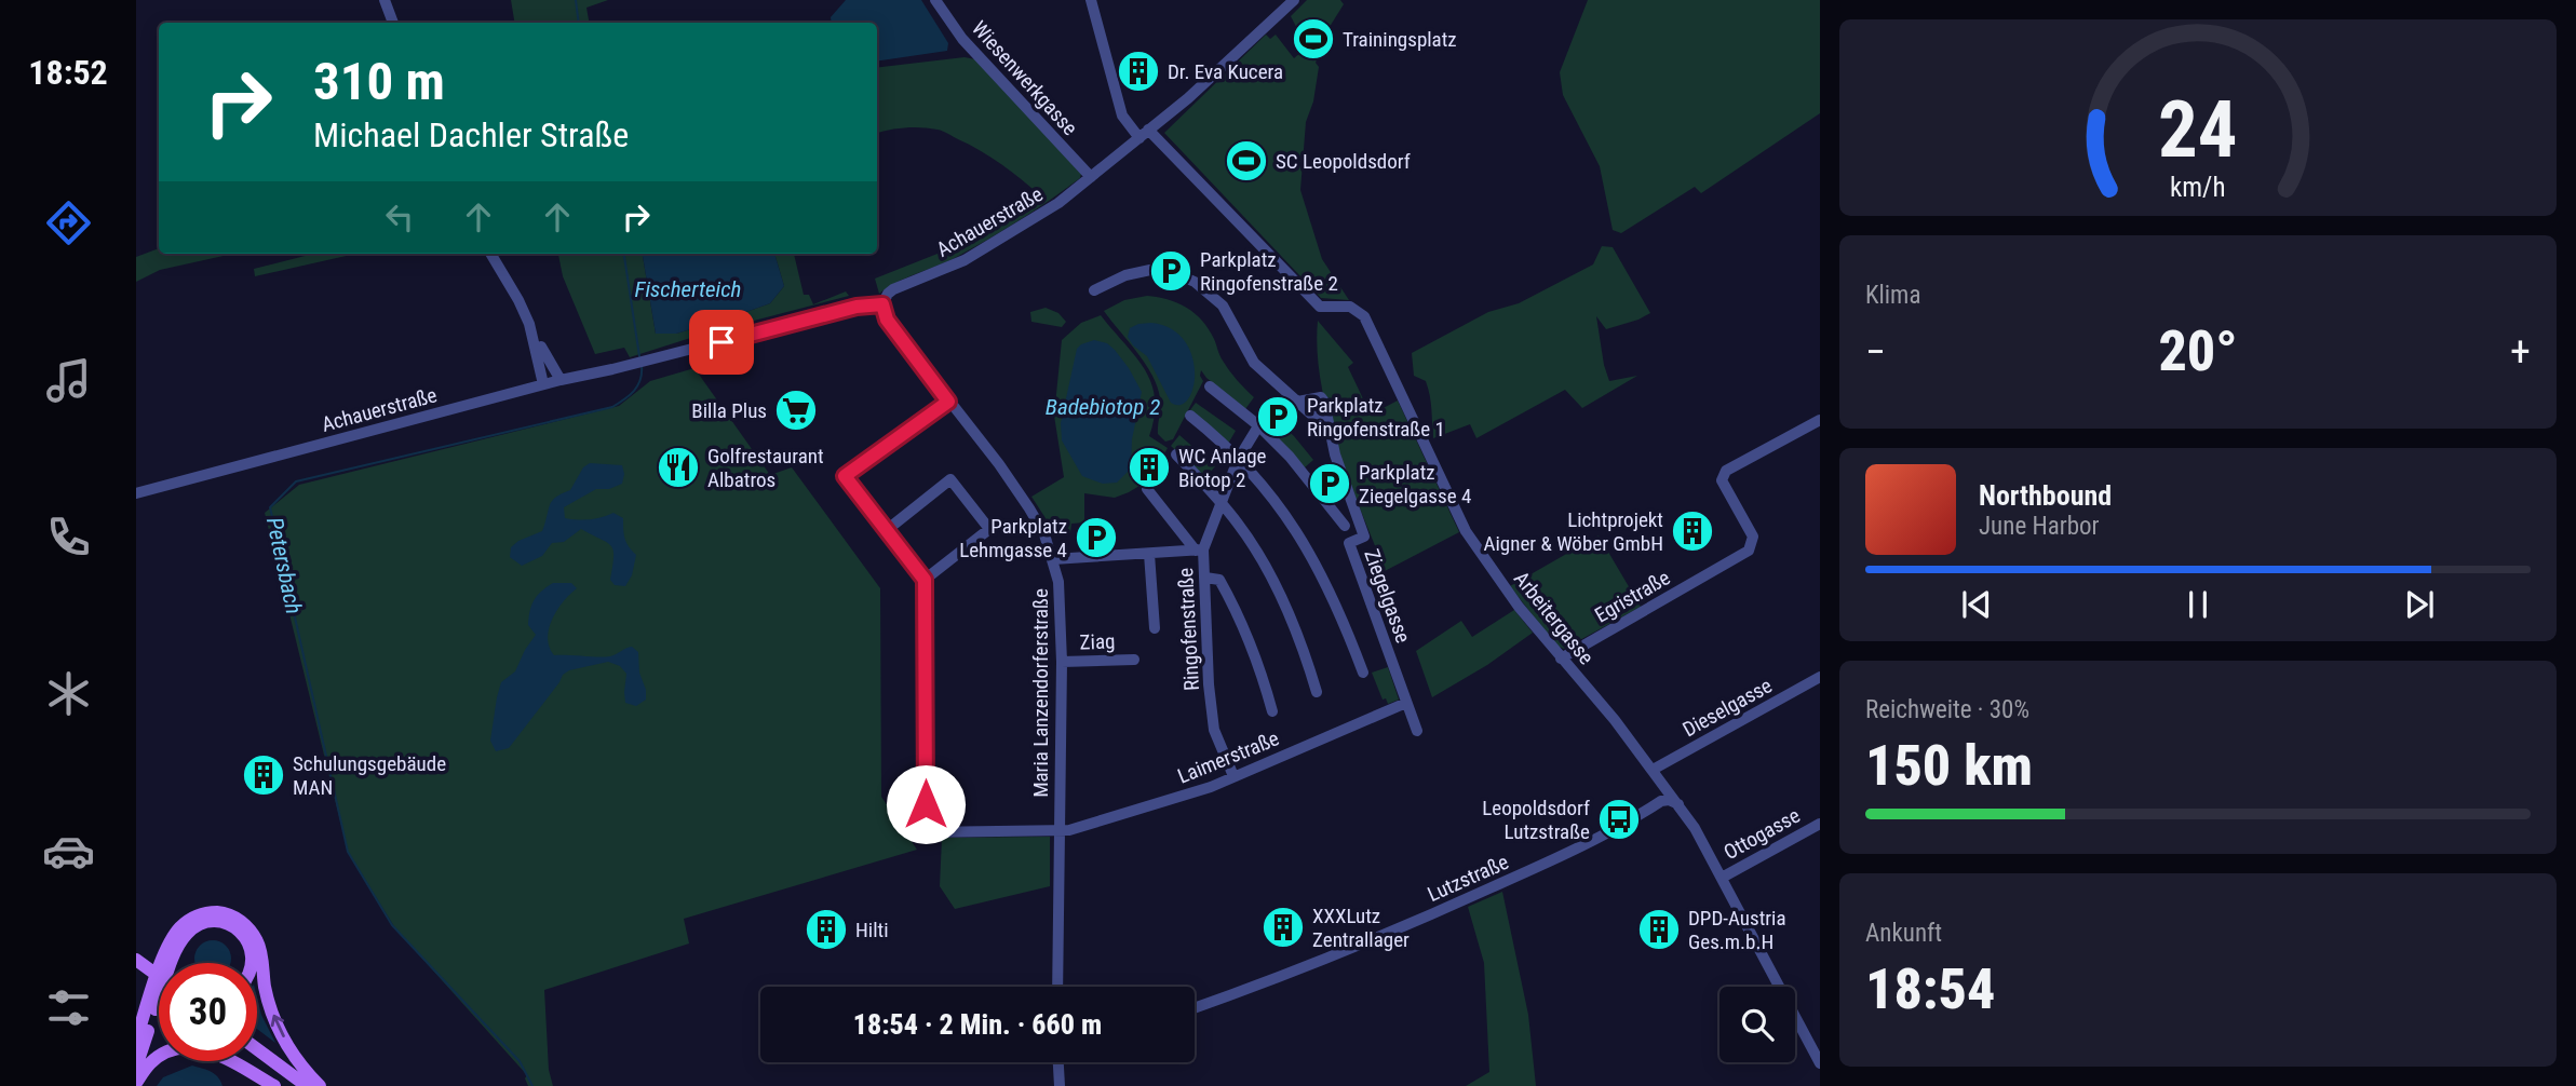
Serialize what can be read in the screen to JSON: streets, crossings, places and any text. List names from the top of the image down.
{
  "streets": {
    "street": [
      "Wiesenwerkgasse",
      "Achauerstraße",
      "Ziegelgasse",
      "Egristraße",
      "Arbeitergasse",
      "Ringofenstraße",
      "Ziag",
      "Maria Lanzendorferstraße",
      "Dieselgasse",
      "Laimerstraße",
      "Ottogasse",
      "Lutzstraße"
    ]
  },
  "crossings": [
    ["Wiesenwerkgasse", "Achauerstraße"],
    ["Achauerstraße", "Arbeitergasse"],
    ["Achauerstraße", "Maria Lanzendorferstraße"],
    ["Ziegelgasse", "Ringofenstraße"],
    ["Ziegelgasse", "Laimerstraße"],
    ["Egristraße", "Arbeitergasse"],
    ["Arbeitergasse", "Dieselgasse"],
    ["Arbeitergasse", "Ottogasse"],
    ["Arbeitergasse", "Lutzstraße"],
    ["Ringofenstraße", "Laimerstraße"],
    ["Ziag", "Maria Lanzendorferstraße"],
    ["Maria Lanzendorferstraße", "Laimerstraße"]
  ],
  "water": ["Fischerteich", "Badebiotop 2", "Petersbach"],
  "places": {
    "sports": ["Trainingsplatz", "SC Leopoldsdorf"],
    "building": [
      "Dr. Eva Kucera",
      "WC Anlage Biotop 2",
      "Lichtprojekt Aigner & Wöber GmbH",
      "Schulungsgebäude MAN",
      "XXXLutz Zentrallager",
      "Hilti",
      "DPD-Austria Ges.m.b.H"
    ],
    "parking": [
      "Parkplatz Ringofenstraße 2",
      "Parkplatz Ringofenstraße 1",
      "Parkplatz Ziegelgasse 4",
      "Parkplatz Lehmgasse 4"
    ],
    "supermarket": ["Billa Plus"],
    "restaurant": ["Golfrestaurant Albatros"],
    "bus stop": ["Leopoldsdorf Lutzstraße"]
  },
  "page": {
    "tabs": "18:52",
    "turn": ["310 m", "Michael Dachler Straße"],
    "tile": [
      "Klima",
      ["Reichweite · 30%", "150 km"],
      ["Ankunft", "18:54"]
    ],
    "heat": ["−", "20°", "+"],
    "song": ["Northbound", "June Harbor"],
    "limit": "30",
    "trip": "18:54 · 2 Min. · 660 m",
    "gauge": ["24", "km/h"]
  }
}
